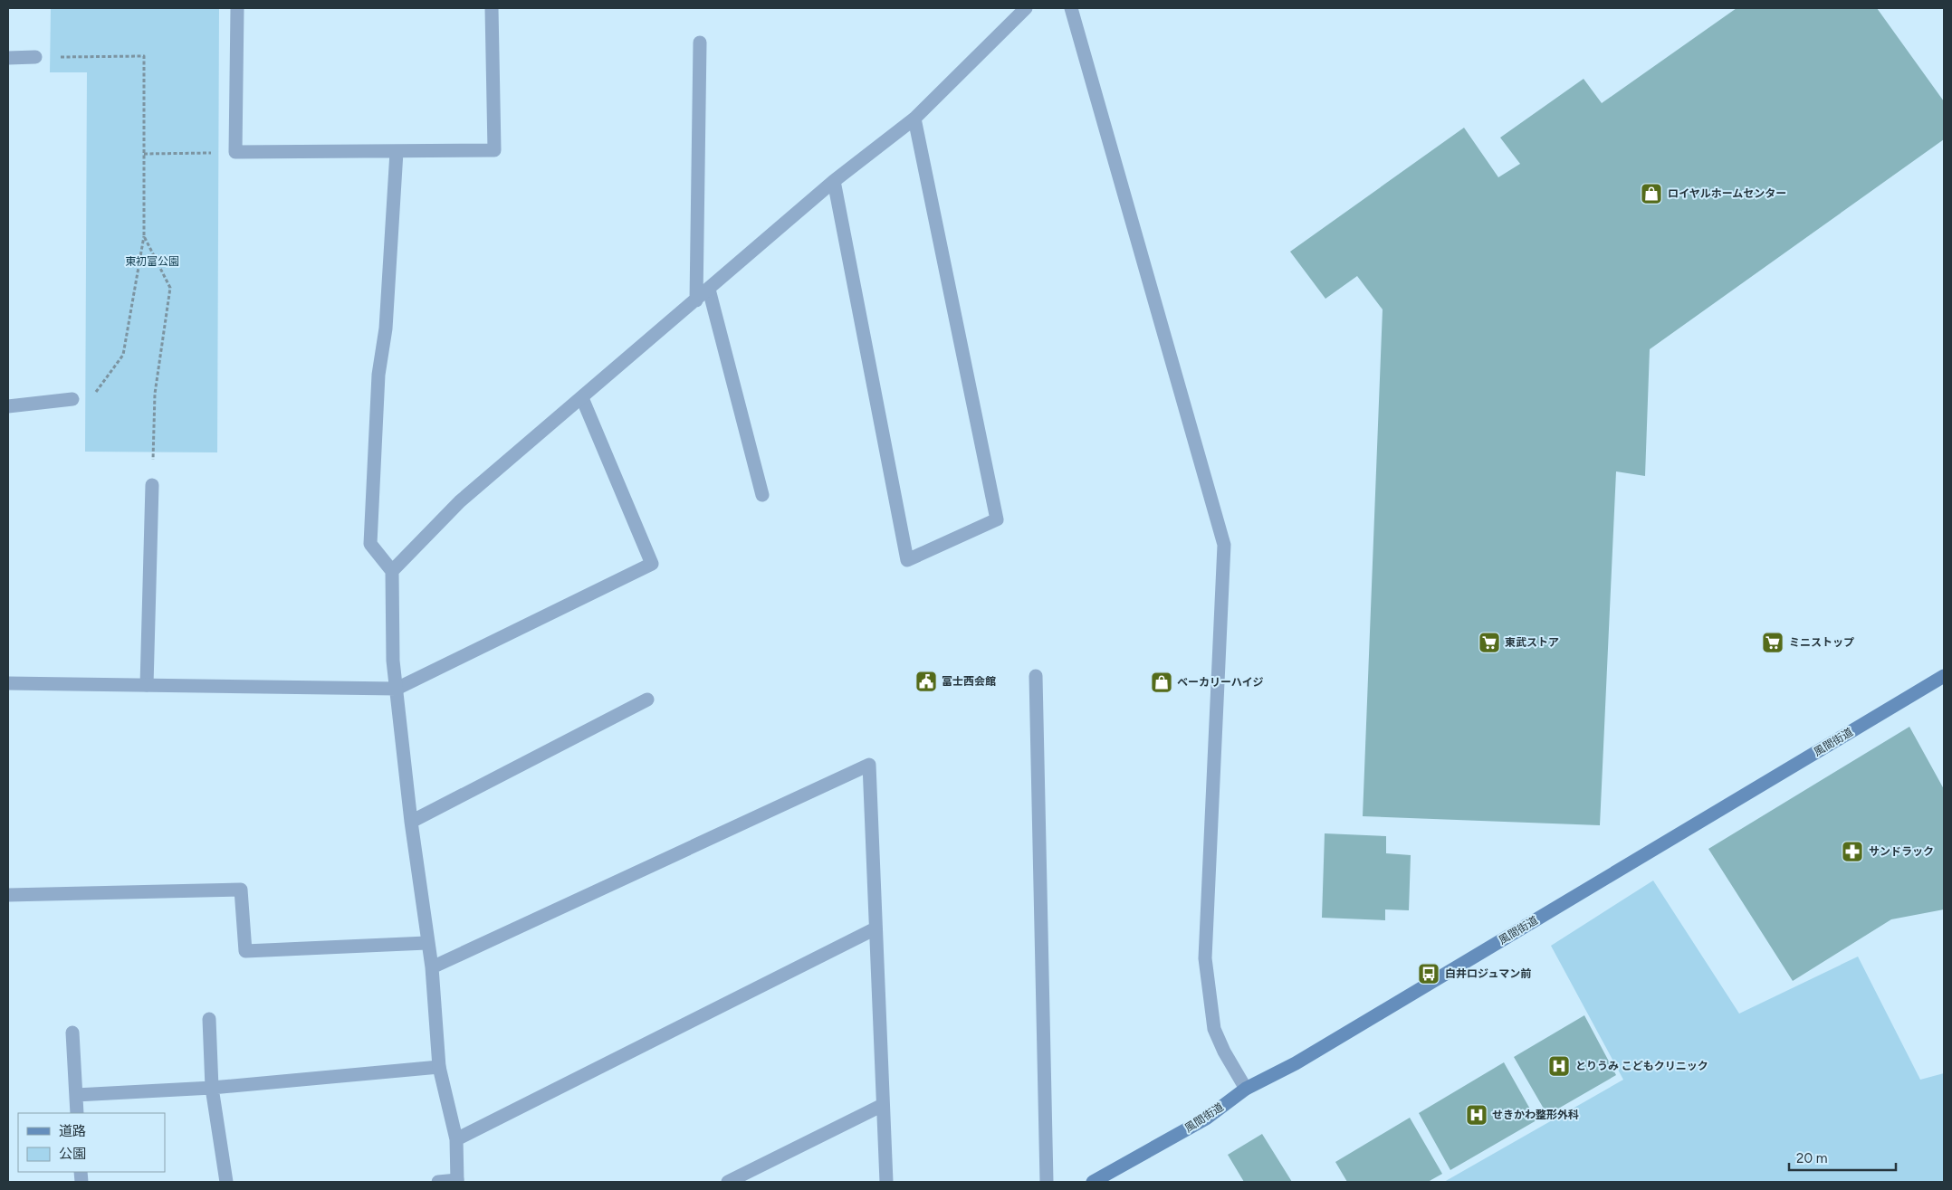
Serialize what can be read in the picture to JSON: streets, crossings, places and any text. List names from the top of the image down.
{
  "streets": {
    "street": ["風間街道"]
  },
  "parks": ["東初富公園"],
  "places": {
    "shop": ["ロイヤルホームセンター", "ベーカリーハイジ"],
    "supermarket": ["東武ストア", "ミニストップ"],
    "public building": ["冨士西会館"],
    "pharmacy": ["サンドラック"],
    "bus stop": ["白井ロジュマン前"],
    "hospital": ["とりうみ こどもクリニック", "せきかわ整形外科"]
  },
  "legend": ["道路", "公園"],
  "scale_bar": "20 m"
}
